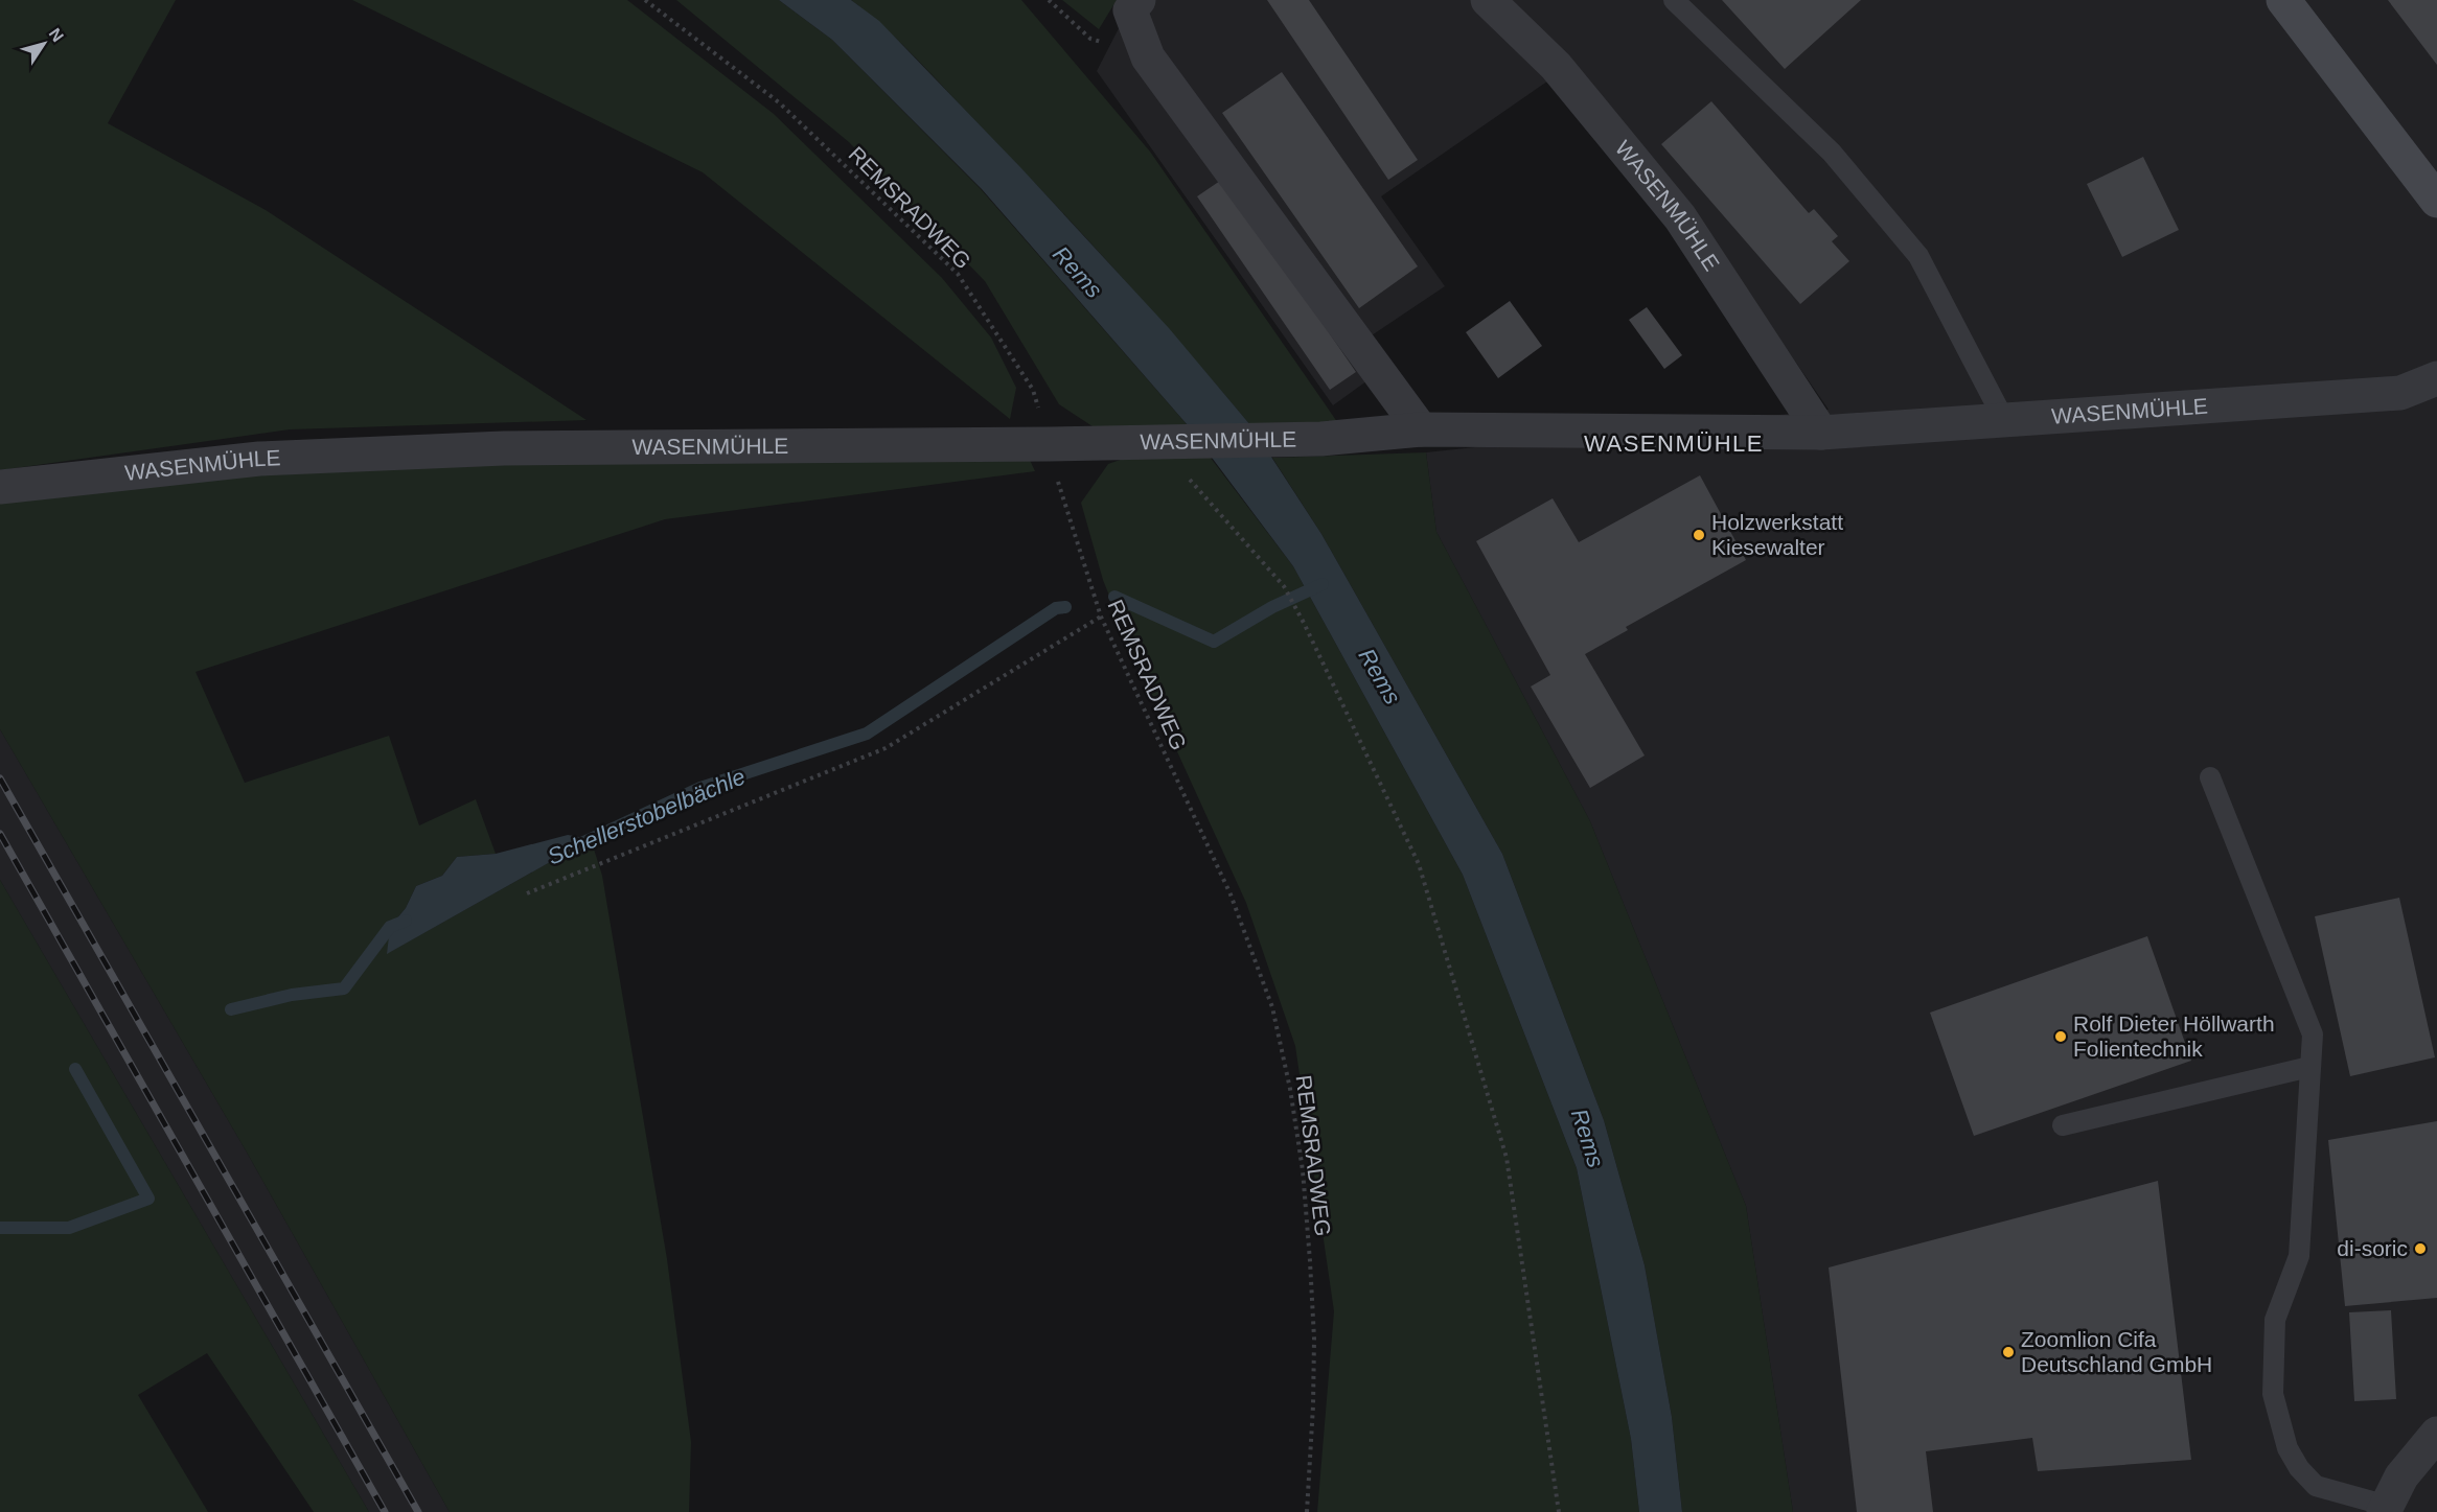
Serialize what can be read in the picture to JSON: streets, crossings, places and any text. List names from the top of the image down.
{
  "streets": {
    "street": ["WASENMÜHLE"],
    "path": ["REMSRADWEG"]
  },
  "crossings": [
    ["WASENMÜHLE", "REMSRADWEG"]
  ],
  "districts": ["WASENMÜHLE"],
  "water": ["Rems", "Schellerstobelbächle"],
  "places": [
    "Holzwerkstatt Kiesewalter",
    "Rolf Dieter Höllwarth Folientechnik",
    "di-soric",
    "Zoomlion Cifa Deutschland GmbH"
  ],
  "north": "top right"
}
